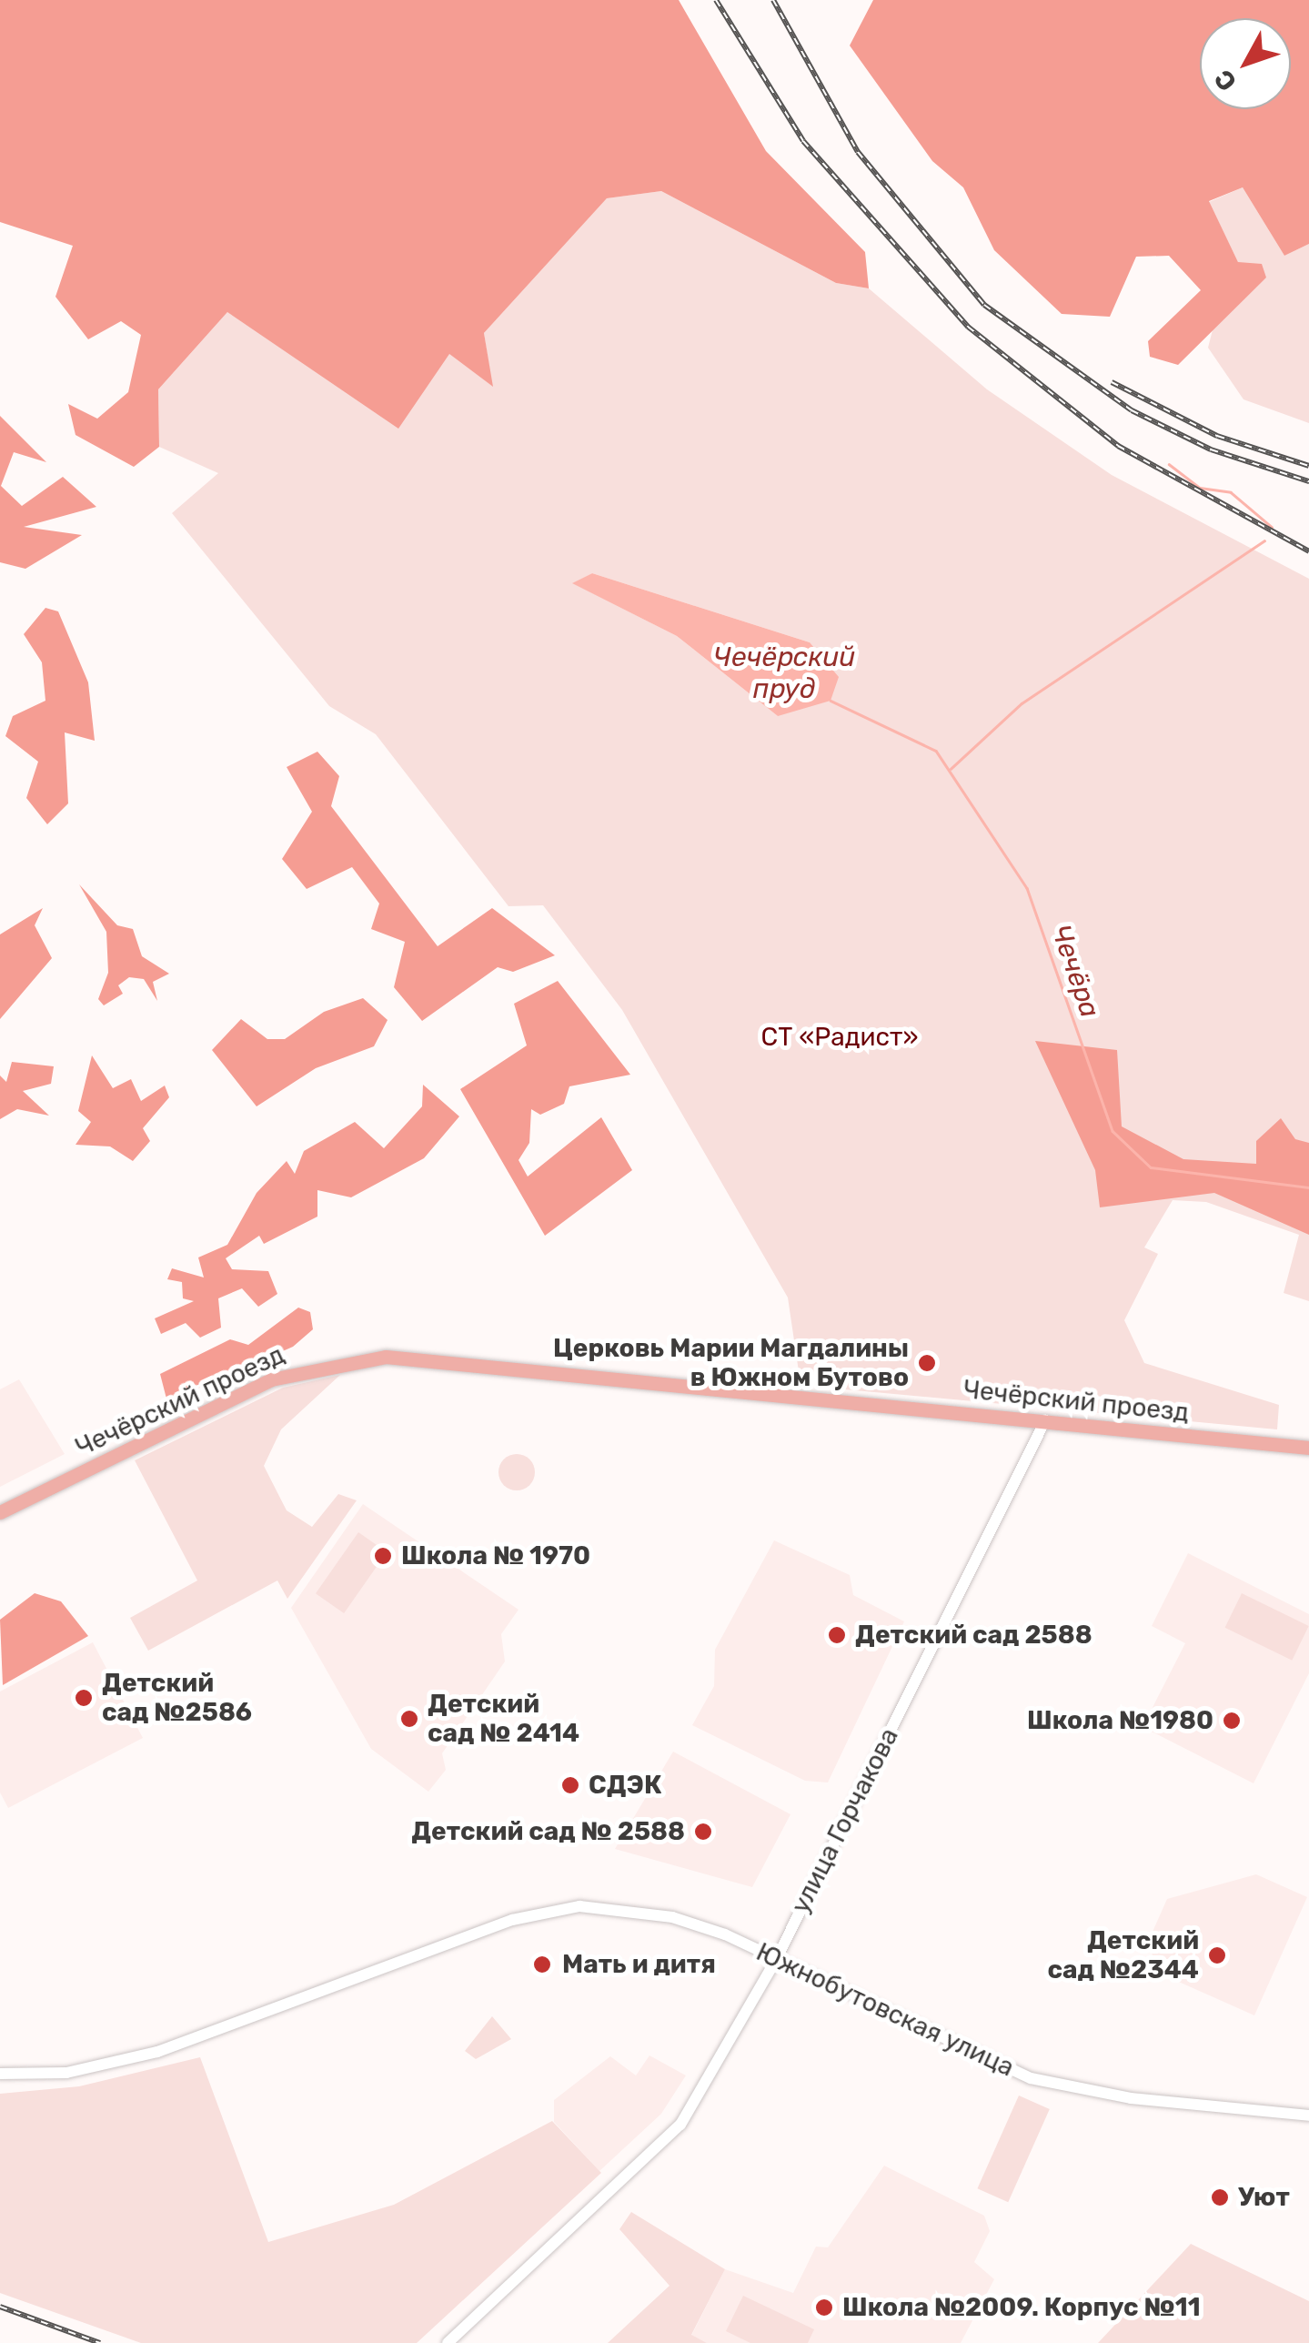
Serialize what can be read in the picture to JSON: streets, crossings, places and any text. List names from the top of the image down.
{
  "streets": {
    "main road": ["Чечёрский проезд"],
    "street": ["улица Горчакова", "Южнобутовская улица"]
  },
  "crossings": [
    ["Чечёрский проезд", "улица Горчакова"],
    ["улица Горчакова", "Южнобутовская улица"]
  ],
  "water": ["Чечёрский пруд", "Чечёра"],
  "parks": ["СТ «Радист»"],
  "places": [
    "Церковь Марии Магдалины в Южном Бутово",
    "Школа № 1970",
    "Детский сад 2588",
    "Детский сад №2586",
    "Детский сад № 2414",
    "Школа №1980",
    "СДЭК",
    "Детский сад № 2588",
    "Детский сад №2344",
    "Мать и дитя",
    "Уют",
    "Школа №2009. Корпус №11"
  ],
  "north": "bottom left"
}
